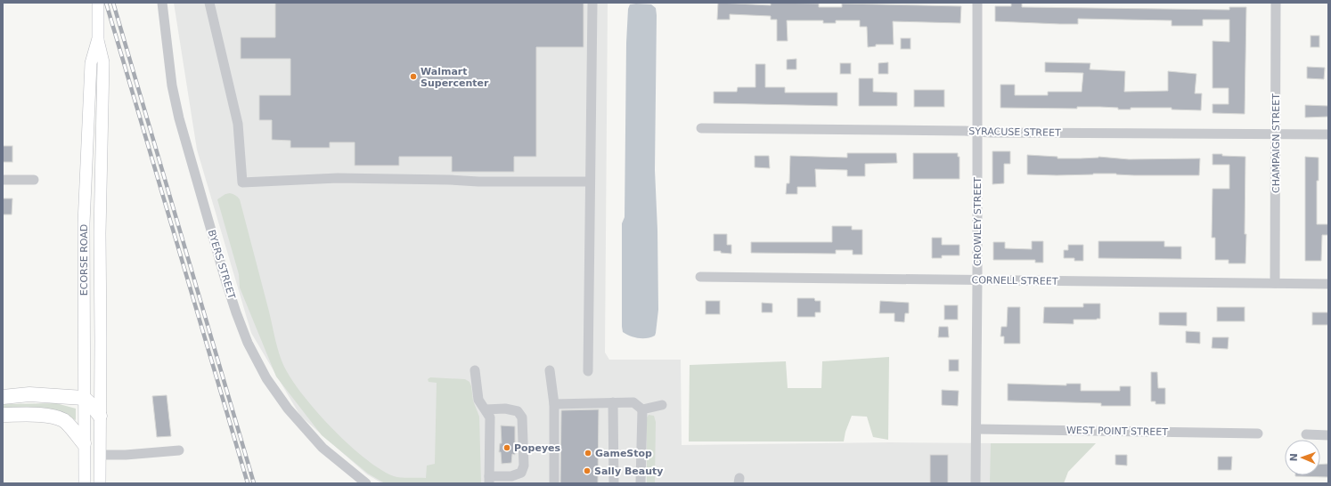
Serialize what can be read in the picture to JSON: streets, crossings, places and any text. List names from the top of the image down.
{
  "streets": {
    "main road": ["ECORSE ROAD"],
    "street": [
      "SYRACUSE STREET",
      "CHAMPAIGN STREET",
      "CROWLEY STREET",
      "BYERS STREET",
      "CORNELL STREET",
      "WEST POINT STREET"
    ]
  },
  "crossings": [
    ["SYRACUSE STREET", "CHAMPAIGN STREET"],
    ["SYRACUSE STREET", "CROWLEY STREET"],
    ["CHAMPAIGN STREET", "CORNELL STREET"],
    ["CROWLEY STREET", "CORNELL STREET"],
    ["CROWLEY STREET", "WEST POINT STREET"]
  ],
  "places": [
    "Walmart Supercenter",
    "Popeyes",
    "GameStop",
    "Sally Beauty"
  ],
  "north": "left"
}
